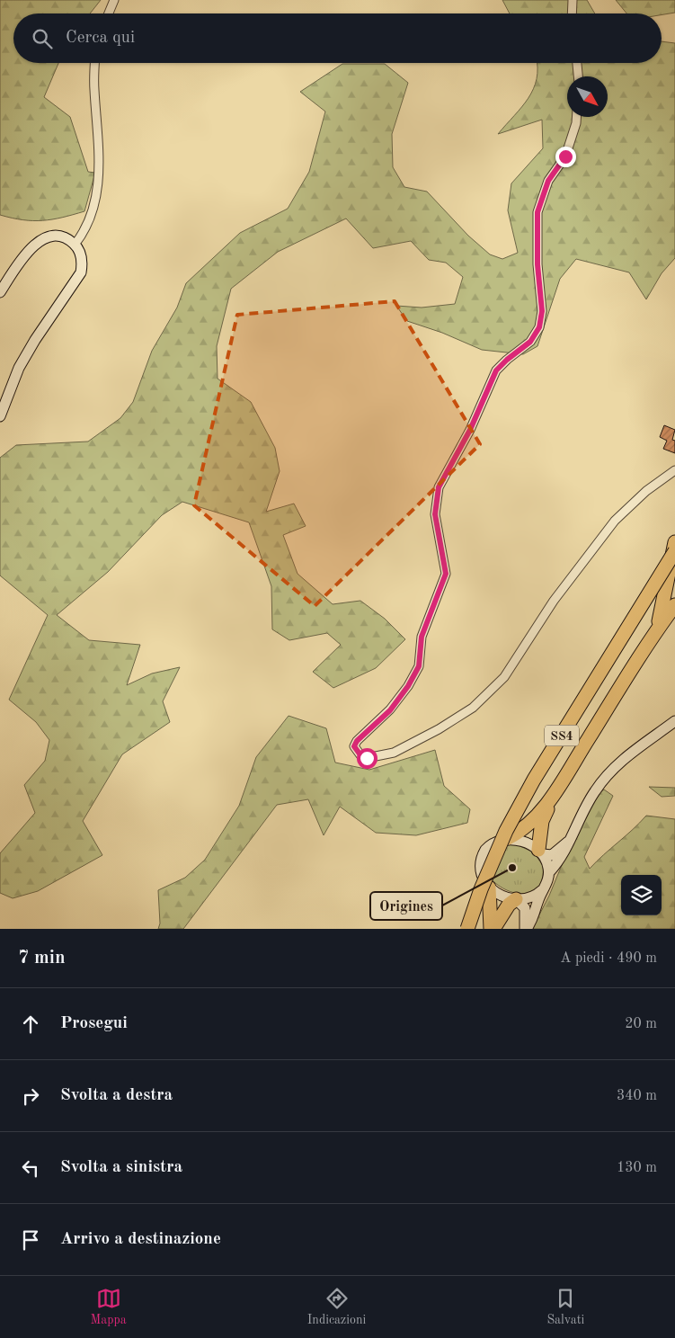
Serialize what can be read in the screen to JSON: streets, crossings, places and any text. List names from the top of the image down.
{
  "streets": {
    "highway": ["SS4"]
  },
  "places": ["Origines"],
  "north": "bottom right",
  "page": {
    "search": "Cerca qui",
    "heading": ["7 min", "A piedi · 490 m"],
    "list": [
      ["Prosegui", "20 m"],
      ["Svolta a destra", "340 m"],
      ["Svolta a sinistra", "130 m"],
      "Arrivo a destinazione"
    ],
    "nav": ["Mappa", "Indicazioni", "Salvati"]
  }
}
